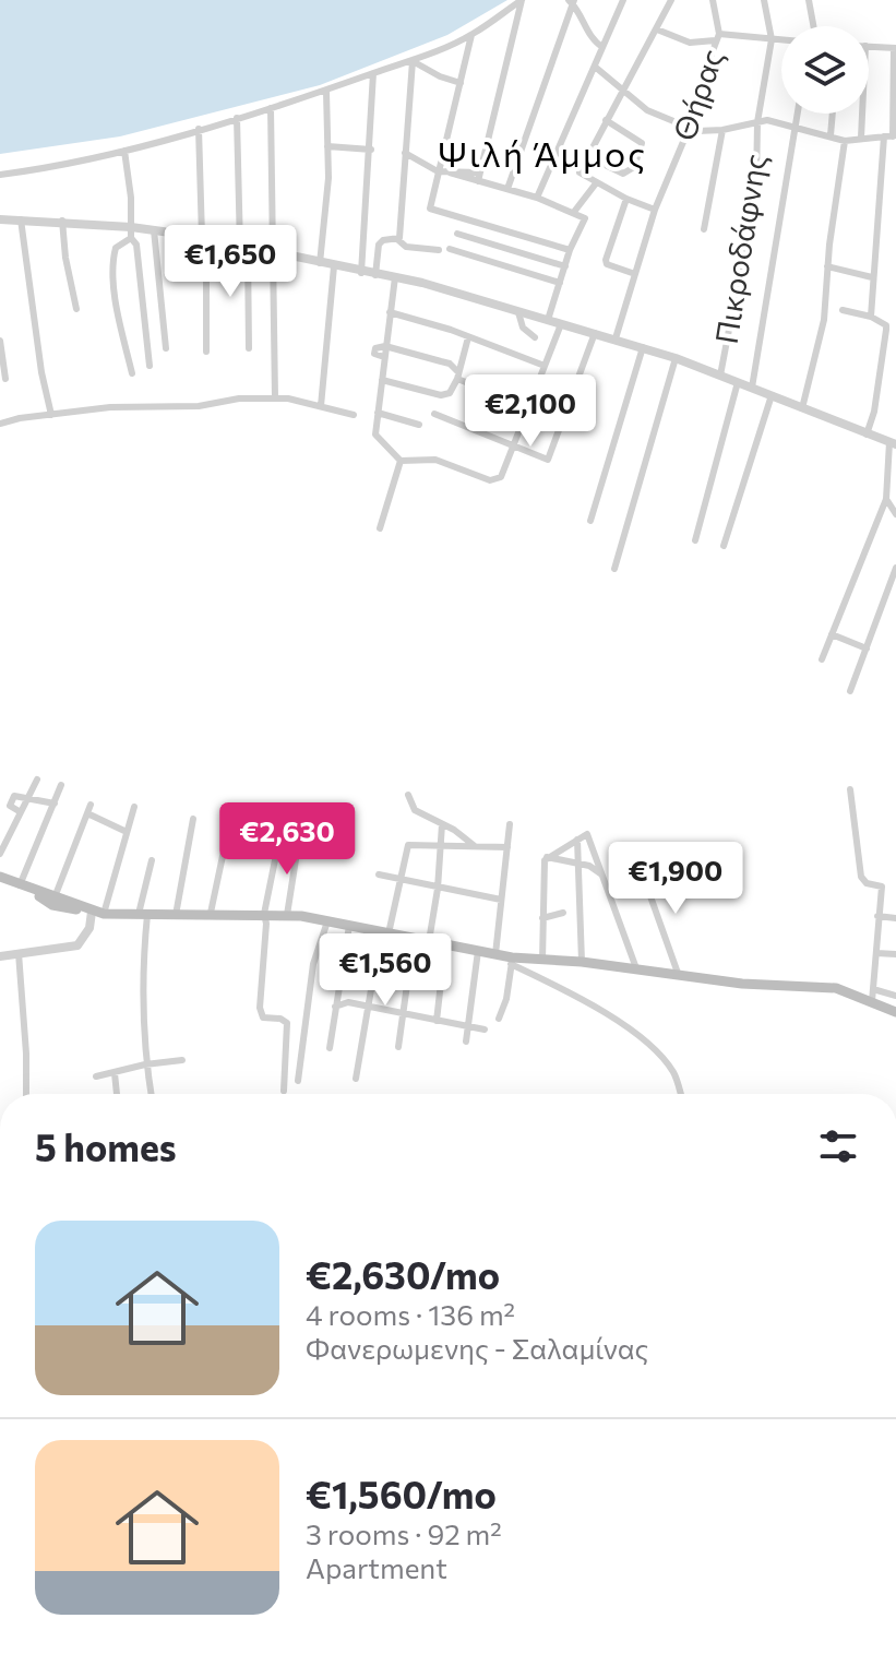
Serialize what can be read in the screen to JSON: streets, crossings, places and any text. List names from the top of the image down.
{
  "streets": {
    "street": ["Θήρας", "Πικροδάφνης"]
  },
  "districts": ["Ψιλή Άμμος"],
  "page": {
    "price": [
      "€1,650",
      "€2,100",
      "€2,630",
      "€1,900",
      "€1,560"
    ],
    "heading": "5 homes",
    "list": [
      {
        "name": "€2,630/mo",
        "note": "4 rooms · 136 m² · Φανερωμενης - Σαλαμίνας"
      },
      {
        "name": "€1,560/mo",
        "note": "3 rooms · 92 m² · Apartment"
      }
    ]
  }
}
